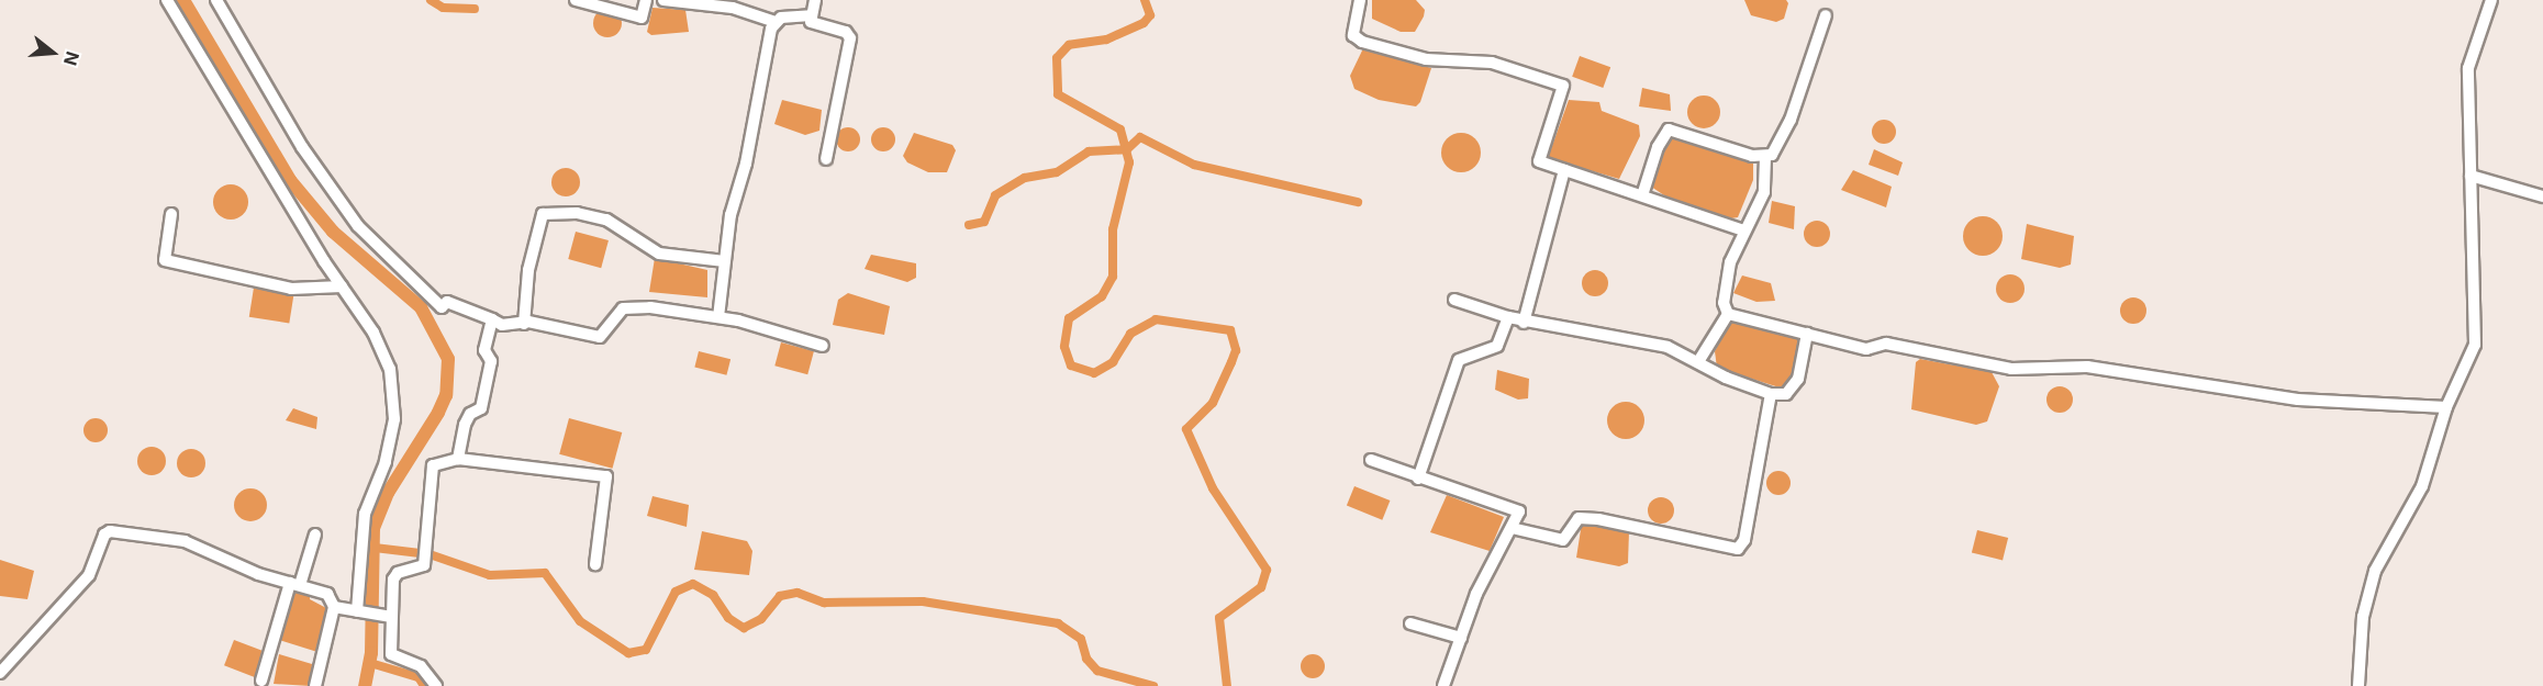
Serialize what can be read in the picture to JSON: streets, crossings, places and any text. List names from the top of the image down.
{
  "north": "right"
}
